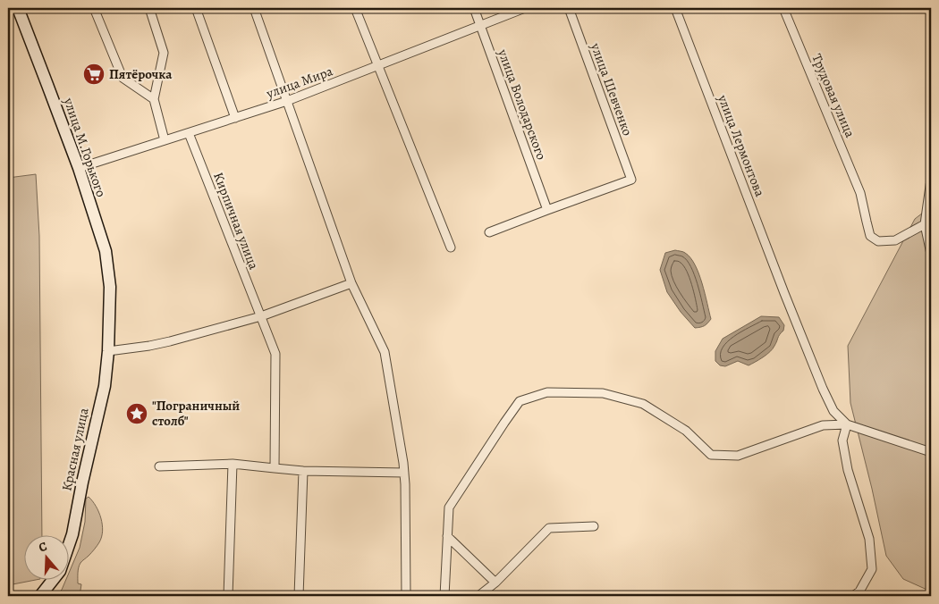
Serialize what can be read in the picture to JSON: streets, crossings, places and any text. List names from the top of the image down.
{
  "streets": {
    "main road": ["улица М.Горького", "Красная улица"],
    "street": [
      "улица Мира",
      "улица Шевченко",
      "Трудовая улица",
      "улица Володарского",
      "улица Лермонтова",
      "Кирпичная улица"
    ]
  },
  "crossings": [
    ["улица Мира", "улица Володарского"],
    ["улица Мира", "улица М.Горького"],
    ["улица Мира", "Кирпичная улица"],
    ["улица Шевченко", "улица Володарского"],
    ["улица М.Горького", "Красная улица"]
  ],
  "places": {
    "supermarket": ["Пятёрочка"],
    "place": ["\"Пограничный столб\""]
  },
  "north": "top"
}
